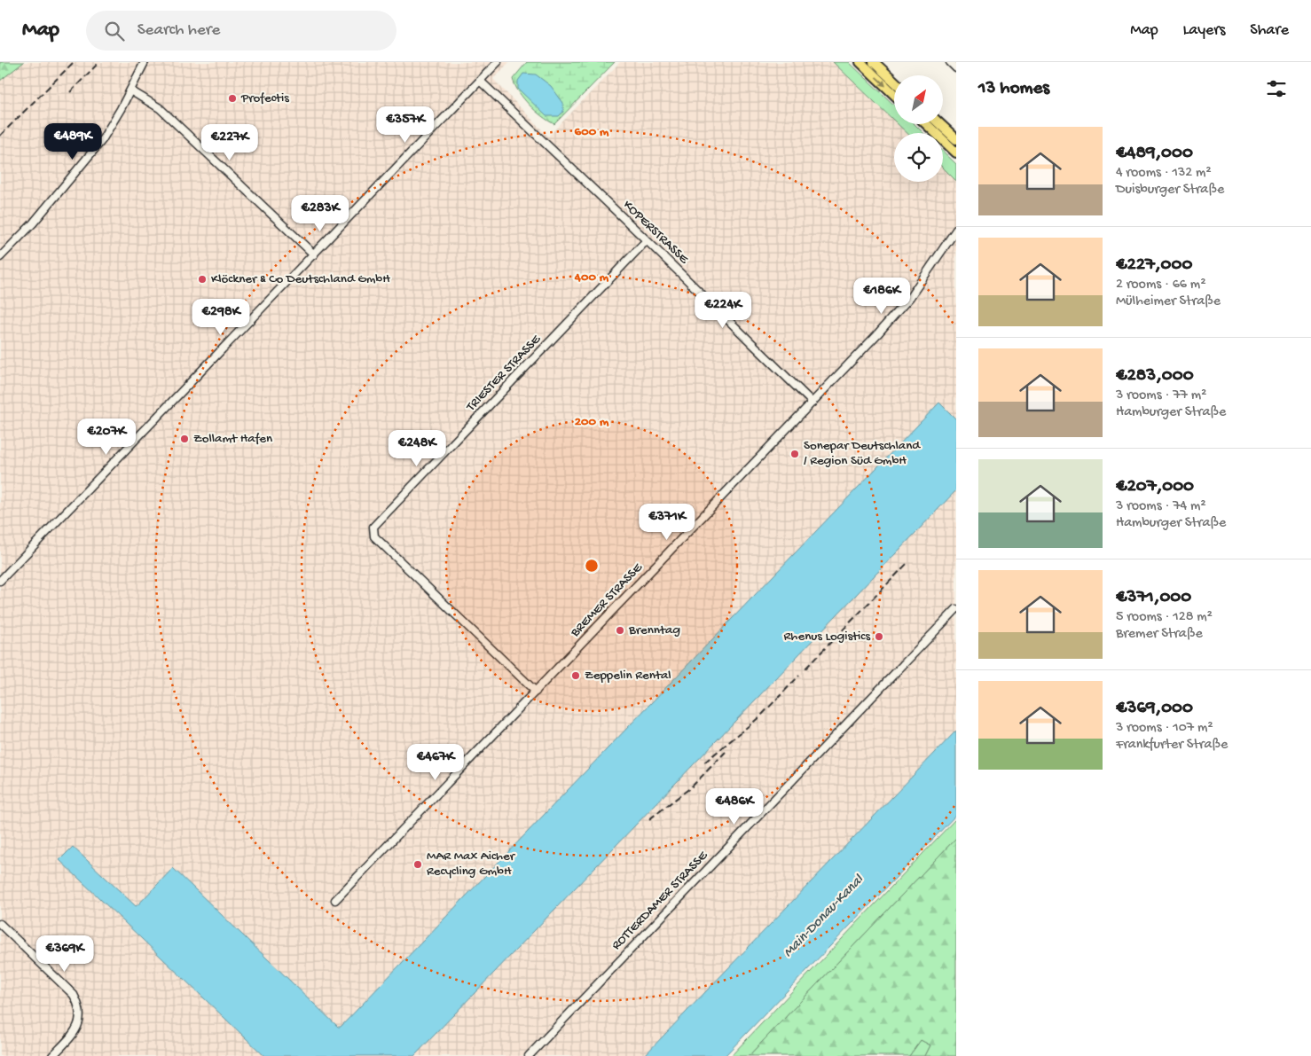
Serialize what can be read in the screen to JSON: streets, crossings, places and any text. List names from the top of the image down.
{
  "streets": {
    "street": [
      "KOPERSTRASSE",
      "TRIESTER STRASSE",
      "BREMER STRASSE",
      "ROTTERDAMER STRASSE"
    ]
  },
  "crossings": [
    ["KOPERSTRASSE", "TRIESTER STRASSE"],
    ["KOPERSTRASSE", "BREMER STRASSE"],
    ["TRIESTER STRASSE", "BREMER STRASSE"]
  ],
  "water": ["Main-Donau-Kanal"],
  "places": [
    "Profectis",
    "Klöckner & Co Deutschland GmbH",
    "Zollamt Hafen",
    "Sonepar Deutschland / Region Süd GmbH",
    "Brenntag",
    "Rhenus Logistics",
    "Zeppelin Rental",
    "MAR Max Aicher Recycling GmbH"
  ],
  "north": "top right",
  "page": {
    "header": "Map",
    "search": "Search here",
    "nav": ["Map", "Layers", "Share"],
    "heading": "13 homes",
    "price": [
      "€357K",
      "€489K",
      "€227K",
      "€283K",
      "€186K",
      "€224K",
      "€298K",
      "€207K",
      "€248K",
      "€371K",
      "€467K",
      "€486K",
      "€369K"
    ],
    "list": [
      {
        "name": "€489,000",
        "note": "4 rooms · 132 m² · Duisburger Straße"
      },
      {
        "name": "€227,000",
        "note": "2 rooms · 66 m² · Mülheimer Straße"
      },
      {
        "name": "€283,000",
        "note": "3 rooms · 77 m² · Hamburger Straße"
      },
      {
        "name": "€207,000",
        "note": "3 rooms · 74 m² · Hamburger Straße"
      },
      {
        "name": "€371,000",
        "note": "5 rooms · 128 m² · Bremer Straße"
      },
      {
        "name": "€369,000",
        "note": "3 rooms · 107 m² · Frankfurter Straße"
      }
    ]
  },
  "rings": ["600 m", "400 m", "200 m"]
}
